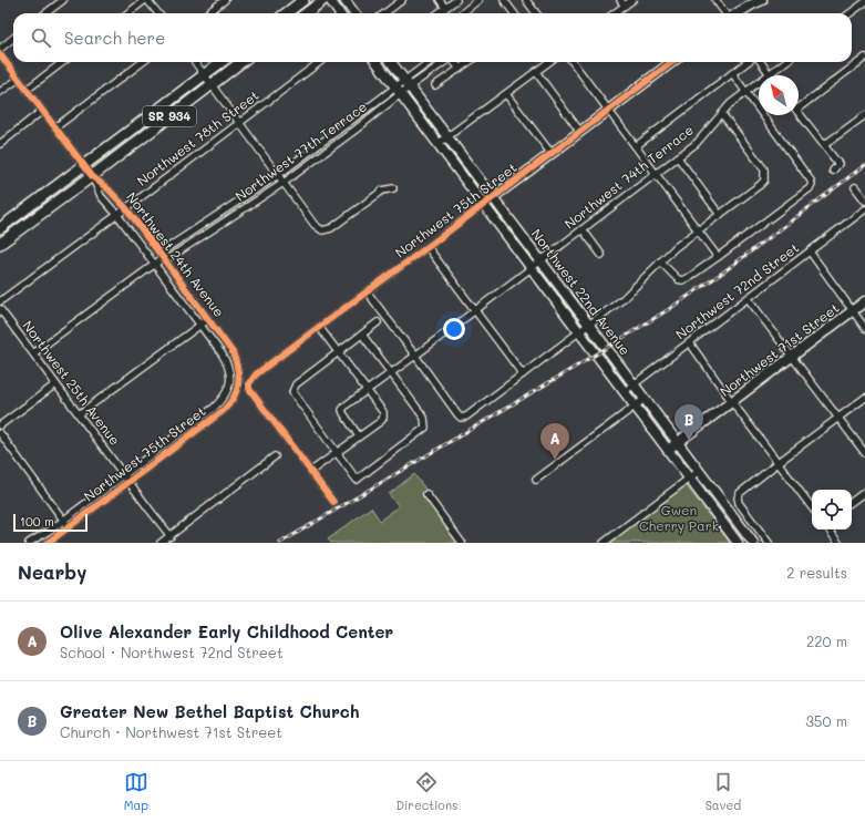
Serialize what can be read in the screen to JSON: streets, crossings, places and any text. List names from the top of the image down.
{
  "streets": {
    "main road": [
      "SR 934",
      "Northwest 75th Street",
      "Northwest 22nd Avenue",
      "Northwest 71st Street"
    ],
    "street": [
      "Northwest 78th Street",
      "Northwest 77th Terrace",
      "Northwest 74th Terrace",
      "Northwest 24th Avenue",
      "Northwest 72nd Street",
      "Northwest 25th Avenue"
    ]
  },
  "crossings": [
    ["SR 934", "Northwest 75th Street"],
    ["SR 934", "Northwest 24th Avenue"],
    ["Northwest 78th Street", "Northwest 75th Street"],
    ["Northwest 78th Street", "Northwest 24th Avenue"],
    ["Northwest 77th Terrace", "Northwest 75th Street"],
    ["Northwest 77th Terrace", "Northwest 24th Avenue"],
    ["Northwest 77th Terrace", "Northwest 22nd Avenue"],
    ["Northwest 77th Terrace", "Northwest 25th Avenue"],
    ["Northwest 74th Terrace", "Northwest 22nd Avenue"],
    ["Northwest 75th Street", "Northwest 24th Avenue"],
    ["Northwest 75th Street", "Northwest 22nd Avenue"],
    ["Northwest 75th Street", "Northwest 25th Avenue"],
    ["Northwest 72nd Street", "Northwest 22nd Avenue"],
    ["Northwest 22nd Avenue", "Northwest 71st Street"]
  ],
  "parks": ["Gwen Cherry Park"],
  "scale_bar": "100 m",
  "north": "top left",
  "page": {
    "search": "Search here",
    "pins": ["B", "A"],
    "scale": "100 m",
    "heading": ["Nearby", "2 results"],
    "list": [
      {
        "mark": "A",
        "name": "Olive Alexander Early Childhood Center",
        "note": "School · Northwest 72nd Street",
        "value": "220 m"
      },
      {
        "mark": "B",
        "name": "Greater New Bethel Baptist Church",
        "note": "Church · Northwest 71st Street",
        "value": "350 m"
      }
    ],
    "nav": ["Map", "Directions", "Saved"]
  }
}
